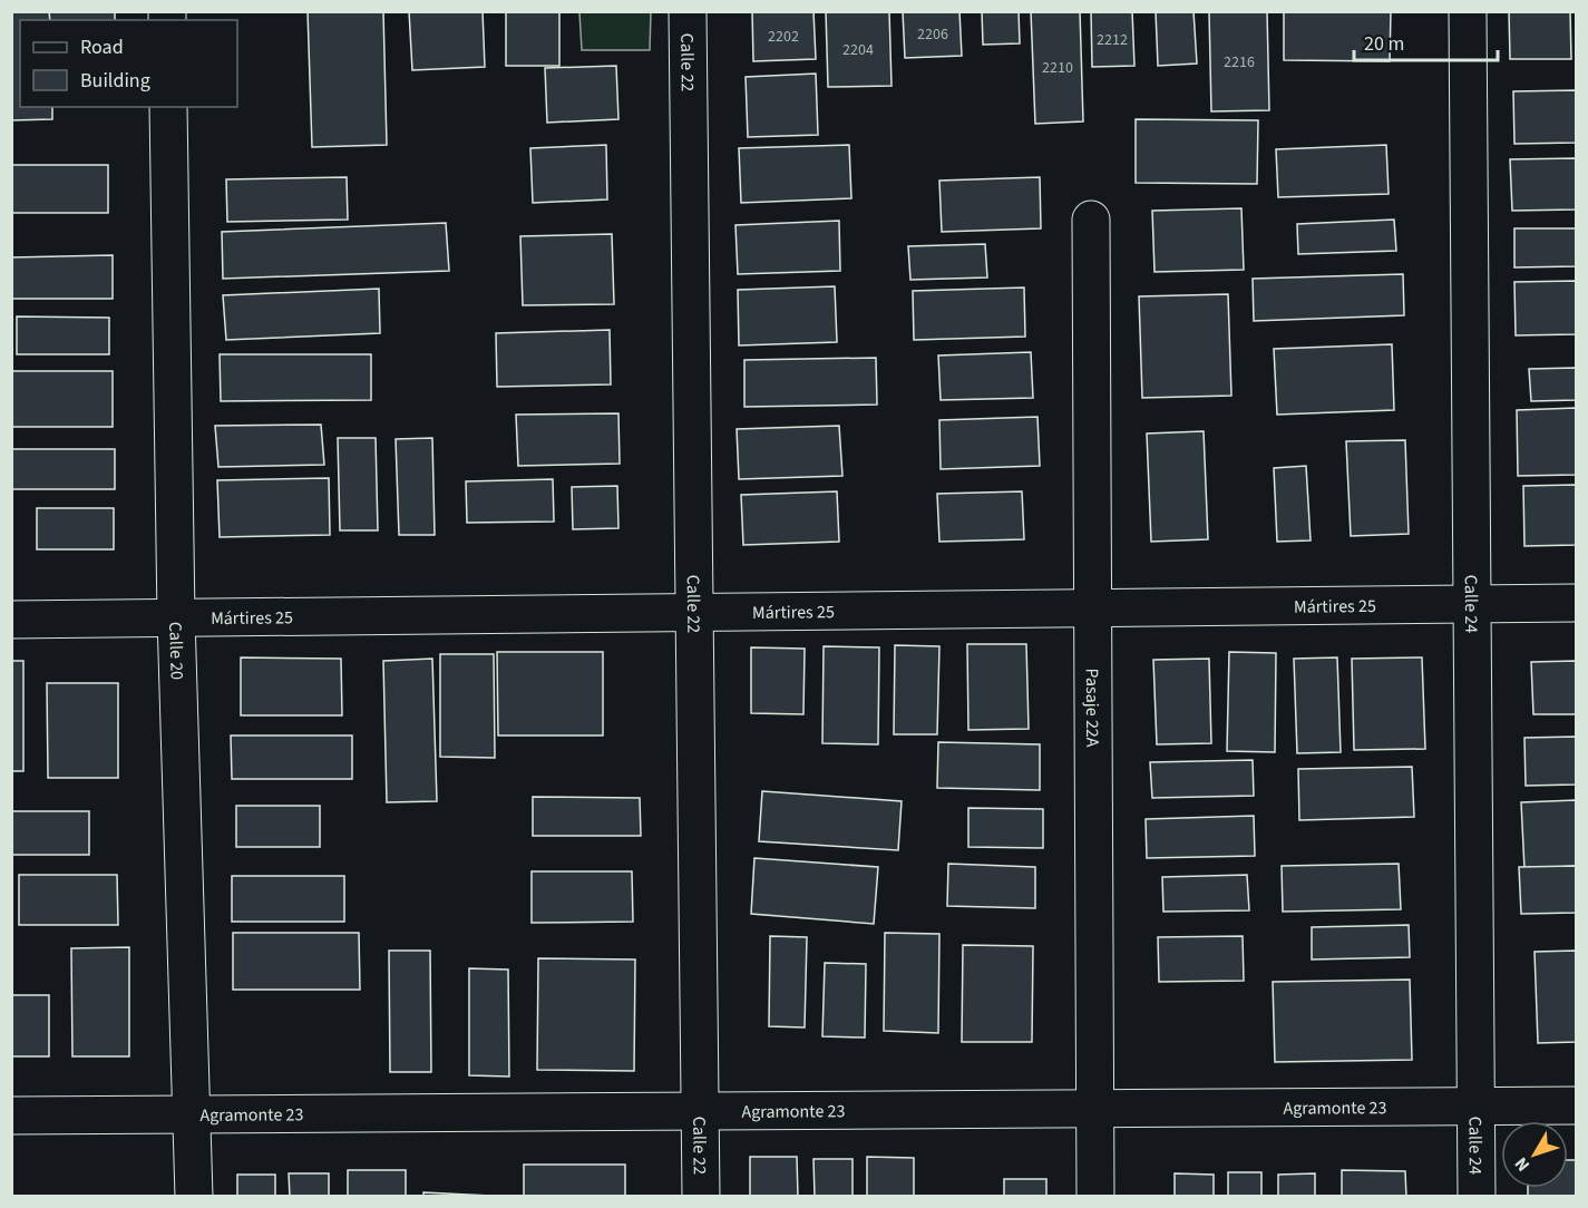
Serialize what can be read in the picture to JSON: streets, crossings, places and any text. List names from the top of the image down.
{
  "streets": {
    "street": [
      "Calle 22",
      "Calle 24",
      "Mártires 25",
      "Calle 20",
      "Pasaje 22A",
      "Agramonte 23"
    ]
  },
  "crossings": [
    ["Calle 22", "Mártires 25"],
    ["Calle 22", "Agramonte 23"],
    ["Calle 24", "Mártires 25"],
    ["Calle 24", "Agramonte 23"],
    ["Mártires 25", "Calle 20"],
    ["Mártires 25", "Pasaje 22A"],
    ["Calle 20", "Agramonte 23"],
    ["Pasaje 22A", "Agramonte 23"]
  ],
  "house_numbers": [
    "2206",
    "2202",
    "2212",
    "2204",
    "2216",
    "2210"
  ],
  "legend": ["Road", "Building"],
  "scale_bar": "20 m",
  "north": "bottom left"
}
